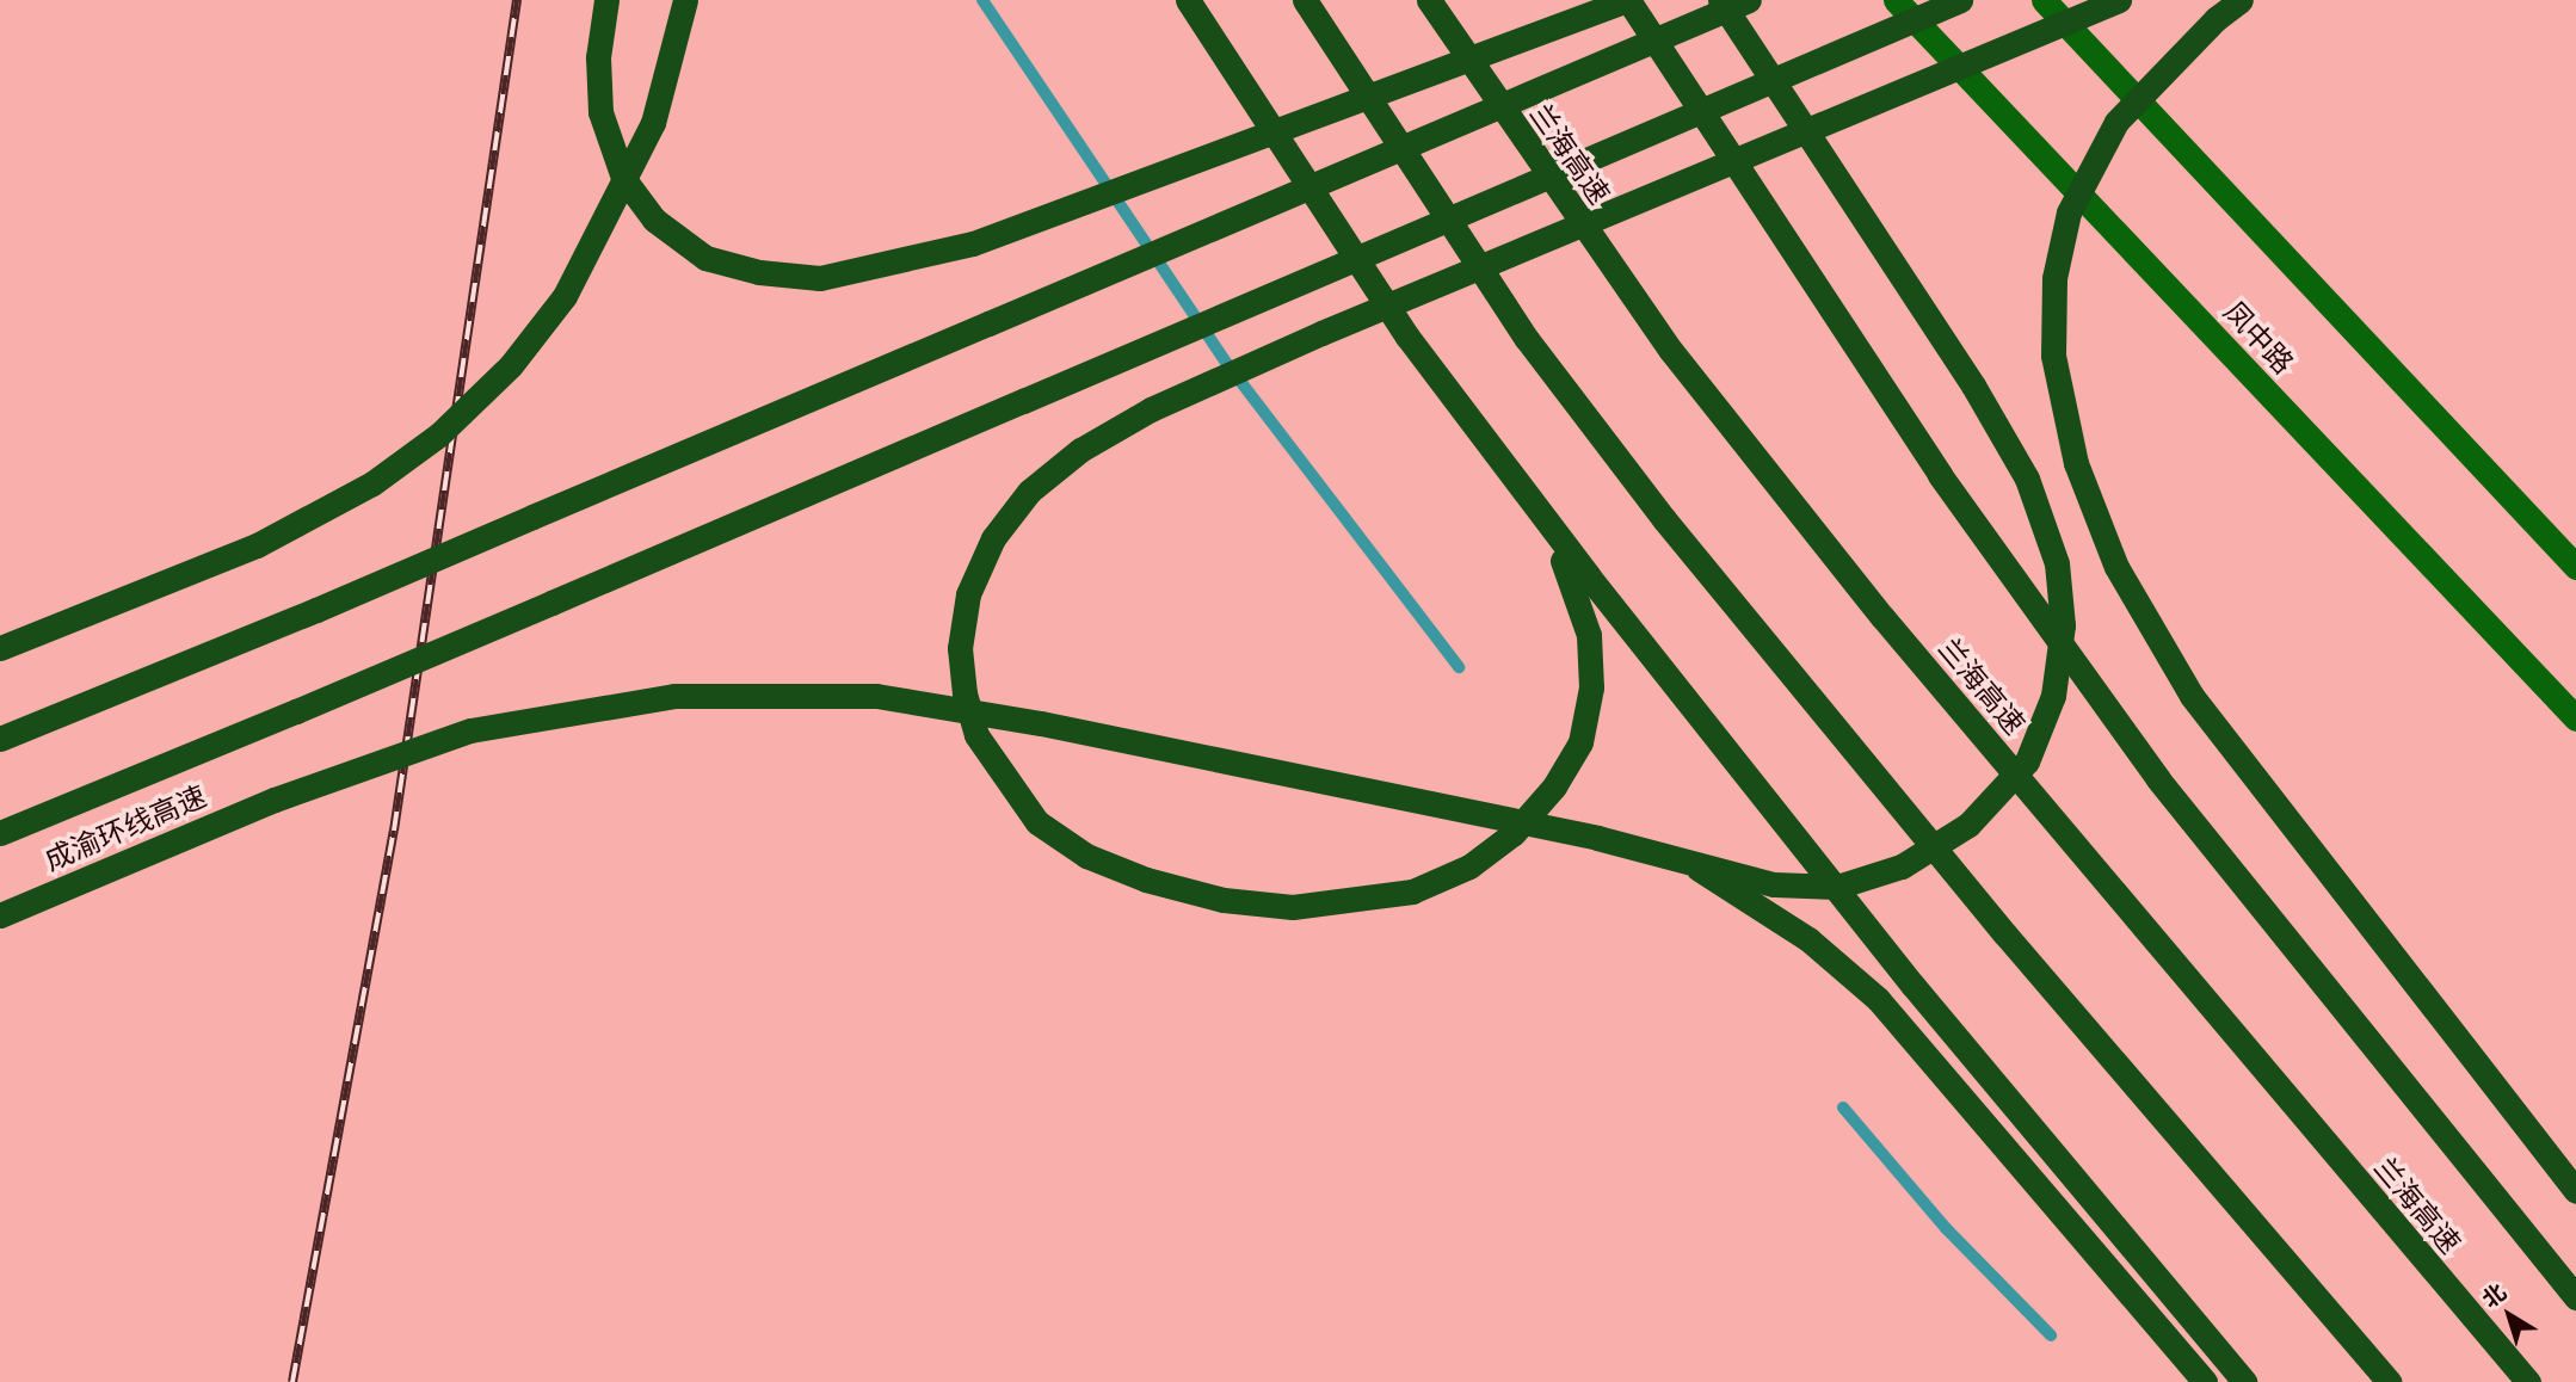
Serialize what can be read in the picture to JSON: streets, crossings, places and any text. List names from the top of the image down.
{
  "streets": {
    "highway": ["兰海高速", "成渝环线高速"],
    "main road": ["凤中路"]
  },
  "north": "top left"
}
